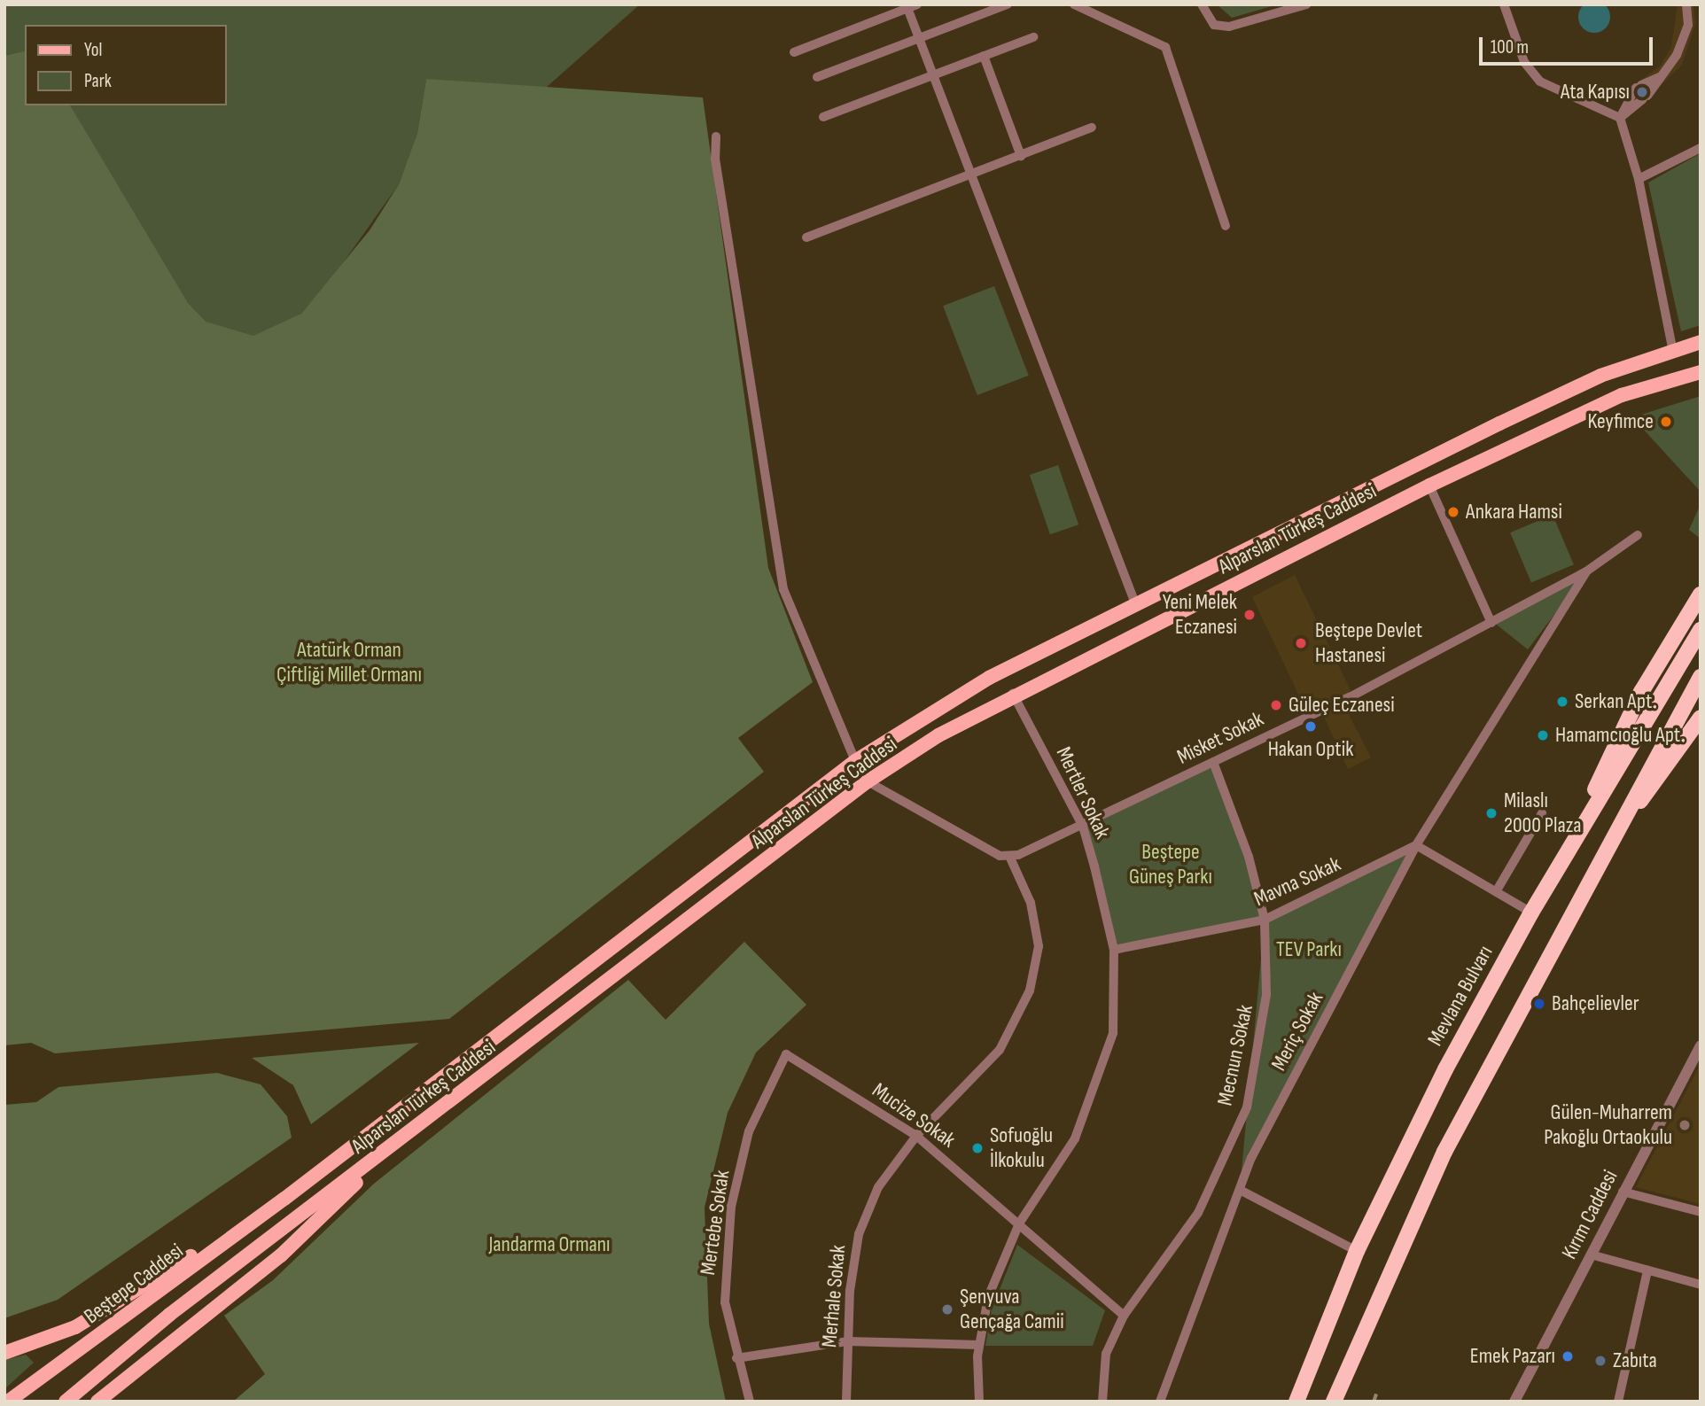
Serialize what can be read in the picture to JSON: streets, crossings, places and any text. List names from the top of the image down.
{
  "streets": {
    "highway": ["Mevlana Bulvarı"],
    "main road": ["Alparslan Türkeş Caddesi", "Beştepe Caddesi"],
    "street": [
      "Misket Sokak",
      "Mertler Sokak",
      "Mavna Sokak",
      "Meriç Sokak",
      "Mecnun Sokak",
      "Mucize Sokak",
      "Kırım Caddesi",
      "Mertebe Sokak",
      "Merhale Sokak"
    ]
  },
  "crossings": [
    ["Alparslan Türkeş Caddesi", "Mertler Sokak"],
    ["Alparslan Türkeş Caddesi", "Beştepe Caddesi"],
    ["Misket Sokak", "Mertler Sokak"],
    ["Misket Sokak", "Meriç Sokak"],
    ["Misket Sokak", "Mecnun Sokak"],
    ["Misket Sokak", "Merhale Sokak"],
    ["Mertler Sokak", "Mavna Sokak"],
    ["Mertler Sokak", "Mucize Sokak"],
    ["Mavna Sokak", "Meriç Sokak"],
    ["Mavna Sokak", "Mecnun Sokak"],
    ["Mecnun Sokak", "Mucize Sokak"],
    ["Mucize Sokak", "Mertebe Sokak"],
    ["Mucize Sokak", "Merhale Sokak"]
  ],
  "parks": [
    "Atatürk Orman Çiftliği Millet Ormanı",
    "Beştepe Güneş Parkı",
    "TEV Parkı",
    "Jandarma Ormanı"
  ],
  "places": [
    "Ata Kapısı",
    "Keyfimce",
    "Ankara Hamsi",
    "Yeni Melek Eczanesi",
    "Beştepe Devlet Hastanesi",
    "Serkan Apt.",
    "Güleç Eczanesi",
    "Hakan Optik",
    "Hamamcıoğlu Apt.",
    "Milaslı 2000 Plaza",
    "Bahçelievler",
    "Gülen-Muharrem Pakoğlu Ortaokulu",
    "Sofuoğlu İlkokulu",
    "Şenyuva Gençağa Camii",
    "Emek Pazarı",
    "Zabıta"
  ],
  "legend": ["Yol", "Park"],
  "scale_bar": "100 m"
}
